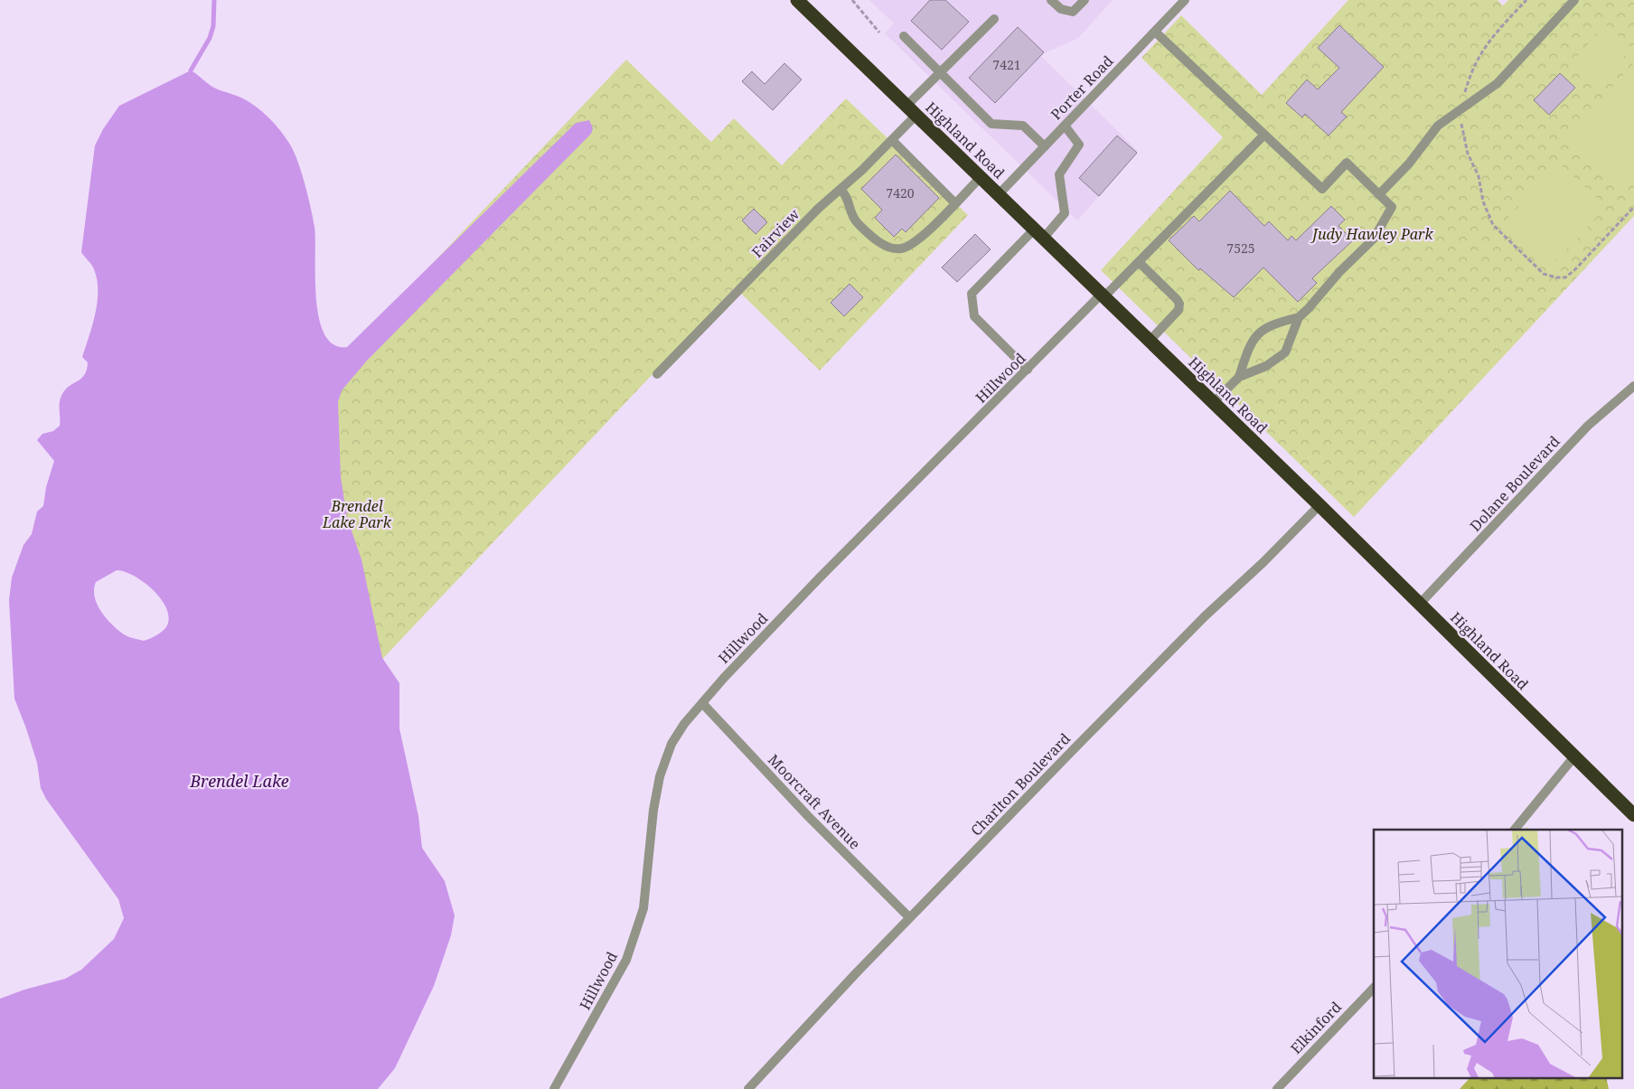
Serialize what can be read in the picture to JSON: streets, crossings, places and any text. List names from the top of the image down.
{
  "streets": {
    "highway": ["Highland Road"],
    "street": [
      "Porter Road",
      "Fairview",
      "Hillwood",
      "Dolane Boulevard",
      "Charlton Boulevard",
      "Moorcraft Avenue",
      "Elkinford"
    ]
  },
  "crossings": [
    ["Porter Road", "Highland Road"],
    ["Highland Road", "Fairview"],
    ["Highland Road", "Hillwood"],
    ["Highland Road", "Dolane Boulevard"],
    ["Highland Road", "Charlton Boulevard"],
    ["Hillwood", "Moorcraft Avenue"],
    ["Charlton Boulevard", "Moorcraft Avenue"]
  ],
  "water": ["Brendel Lake"],
  "parks": ["Judy Hawley Park", "Brendel Lake Park"],
  "house_numbers": ["7421", "7420", "7525"]
}
